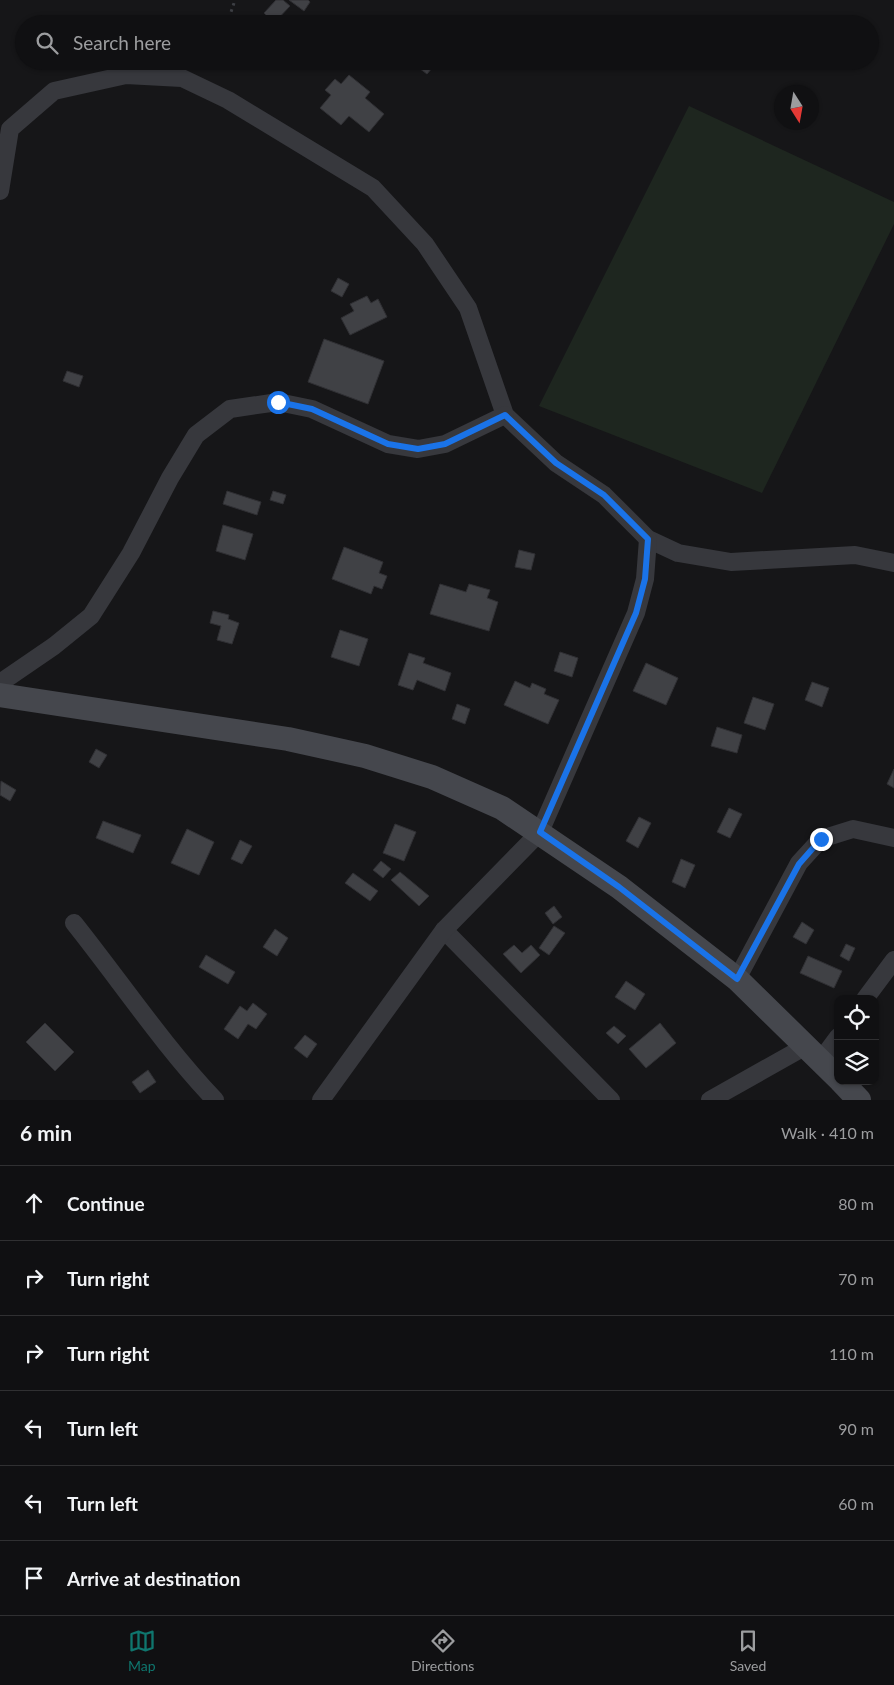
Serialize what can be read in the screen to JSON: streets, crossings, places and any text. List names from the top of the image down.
{
  "north": "bottom",
  "page": {
    "search": "Search here",
    "heading": ["6 min", "Walk · 410 m"],
    "list": [
      ["Continue", "80 m"],
      ["Turn right", "70 m"],
      ["Turn right", "110 m"],
      ["Turn left", "90 m"],
      ["Turn left", "60 m"],
      "Arrive at destination"
    ],
    "nav": ["Map", "Directions", "Saved"]
  }
}
